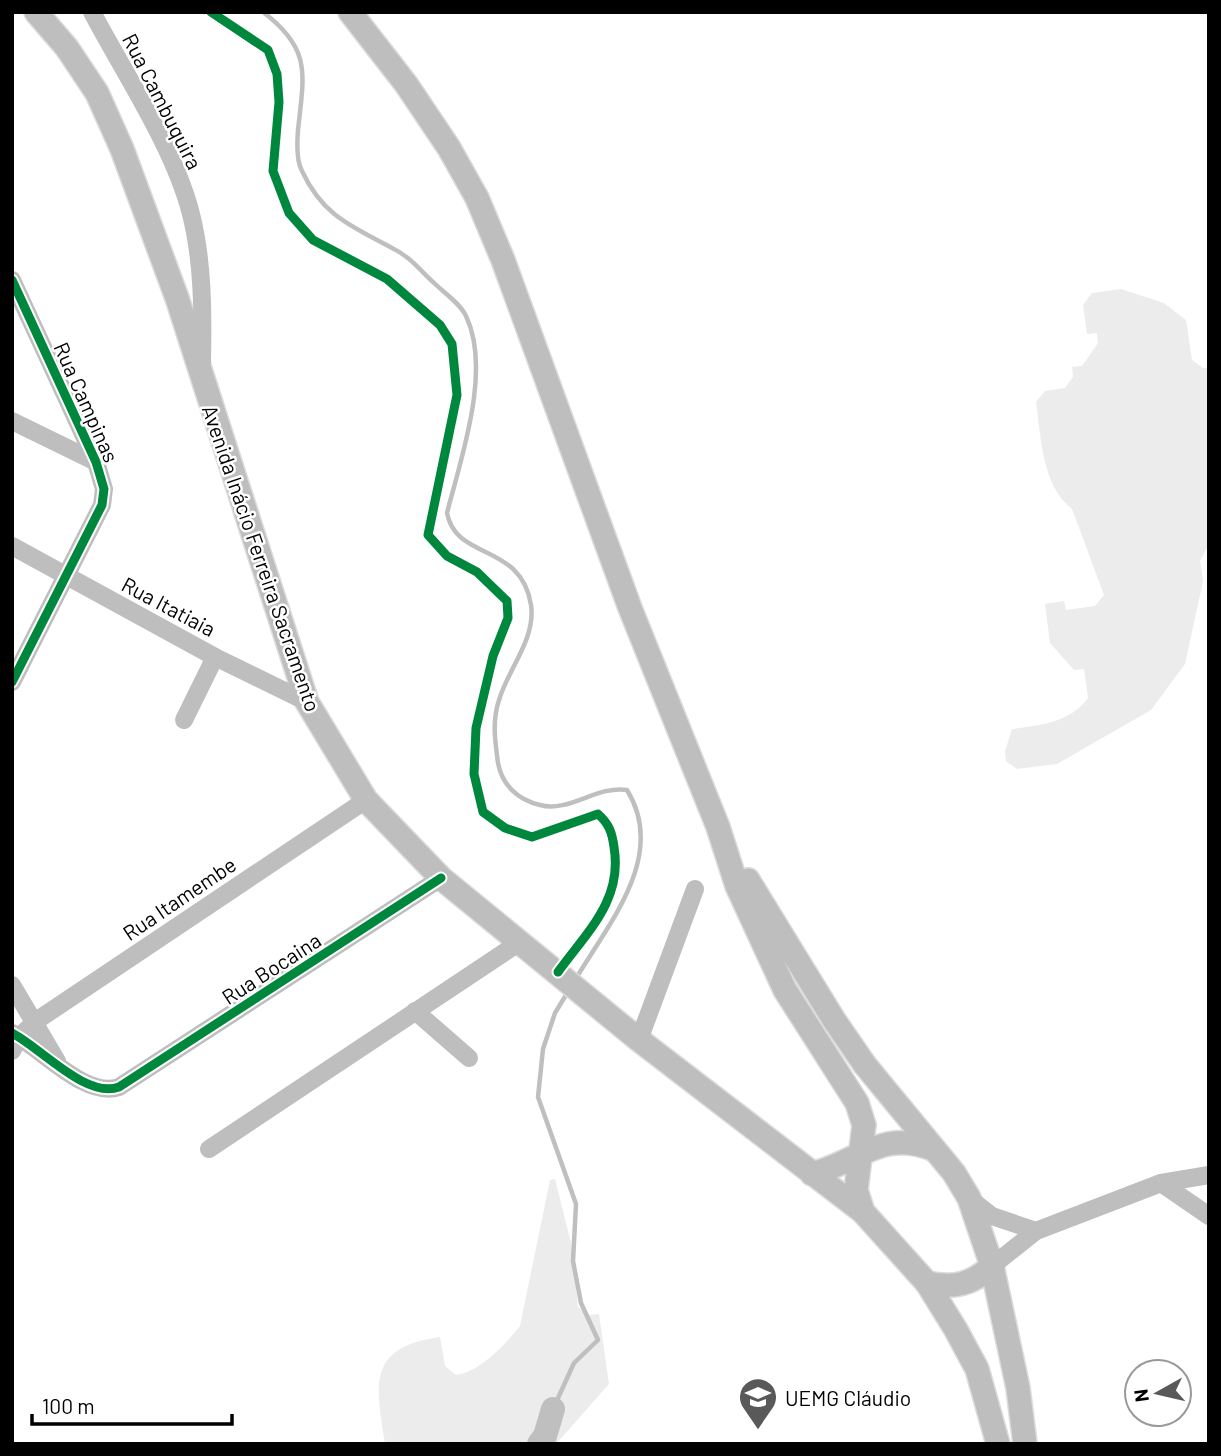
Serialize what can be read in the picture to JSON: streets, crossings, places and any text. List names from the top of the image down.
{
  "streets": {
    "main road": ["Avenida Inácio Ferreira Sacramento"],
    "street": [
      "Rua Cambuquira",
      "Rua Campinas",
      "Rua Itatiaia",
      "Rua Itamembe",
      "Rua Bocaina"
    ]
  },
  "crossings": [
    ["Rua Cambuquira", "Avenida Inácio Ferreira Sacramento"],
    ["Rua Campinas", "Rua Itatiaia"],
    ["Avenida Inácio Ferreira Sacramento", "Rua Itatiaia"],
    ["Avenida Inácio Ferreira Sacramento", "Rua Itamembe"],
    ["Avenida Inácio Ferreira Sacramento", "Rua Bocaina"]
  ],
  "places": {
    "school or university": ["UEMG Cláudio"]
  },
  "scale_bar": "100 m",
  "north": "left"
}
